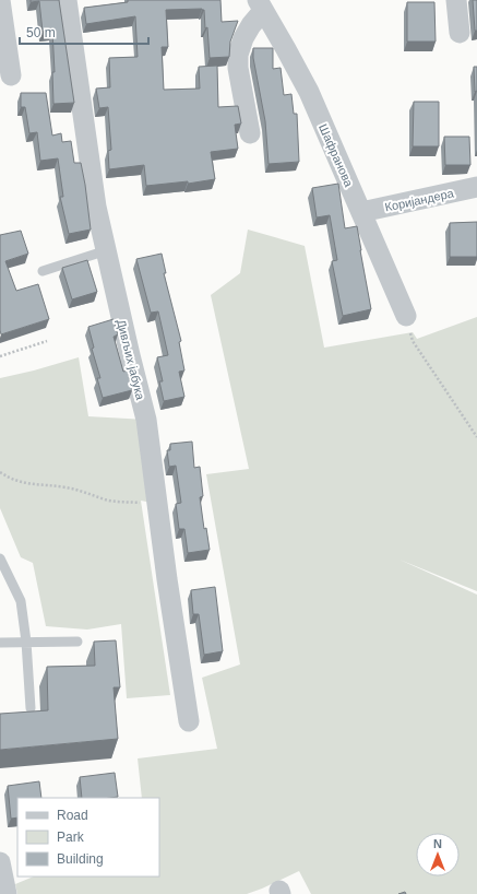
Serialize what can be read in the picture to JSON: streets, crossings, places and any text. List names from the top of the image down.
{
  "streets": {
    "street": ["Шафранова", "Коријандера", "Дивљих јабука"]
  },
  "crossings": [
    ["Шафранова", "Коријандера"]
  ],
  "legend": ["Road", "Park", "Building"],
  "scale_bar": "50 m",
  "north": "top"
}
